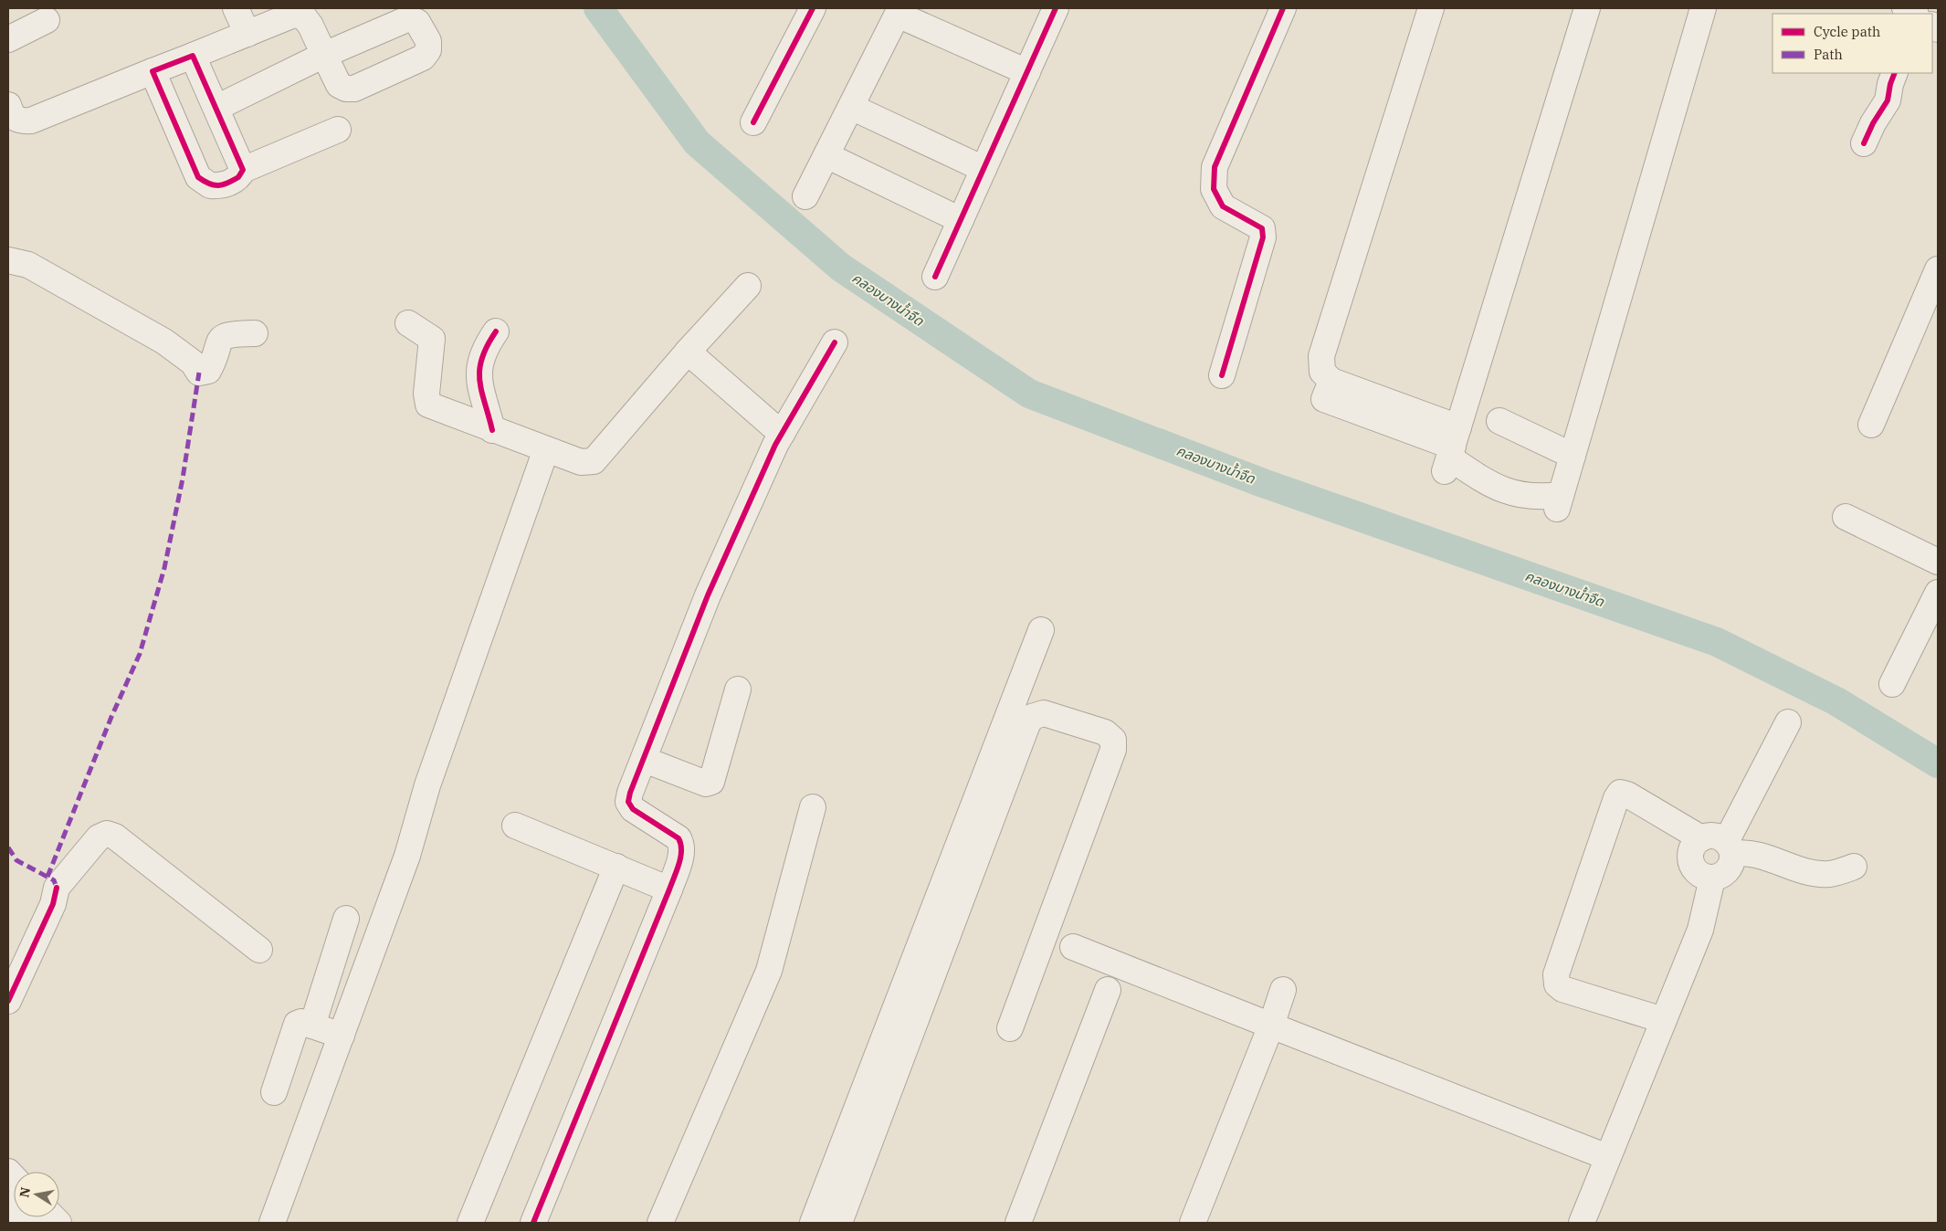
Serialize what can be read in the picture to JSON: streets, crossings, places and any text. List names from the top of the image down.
{
  "water": ["คลองบางน้ำจืด"],
  "legend": ["Cycle path", "Path"],
  "north": "left"
}
